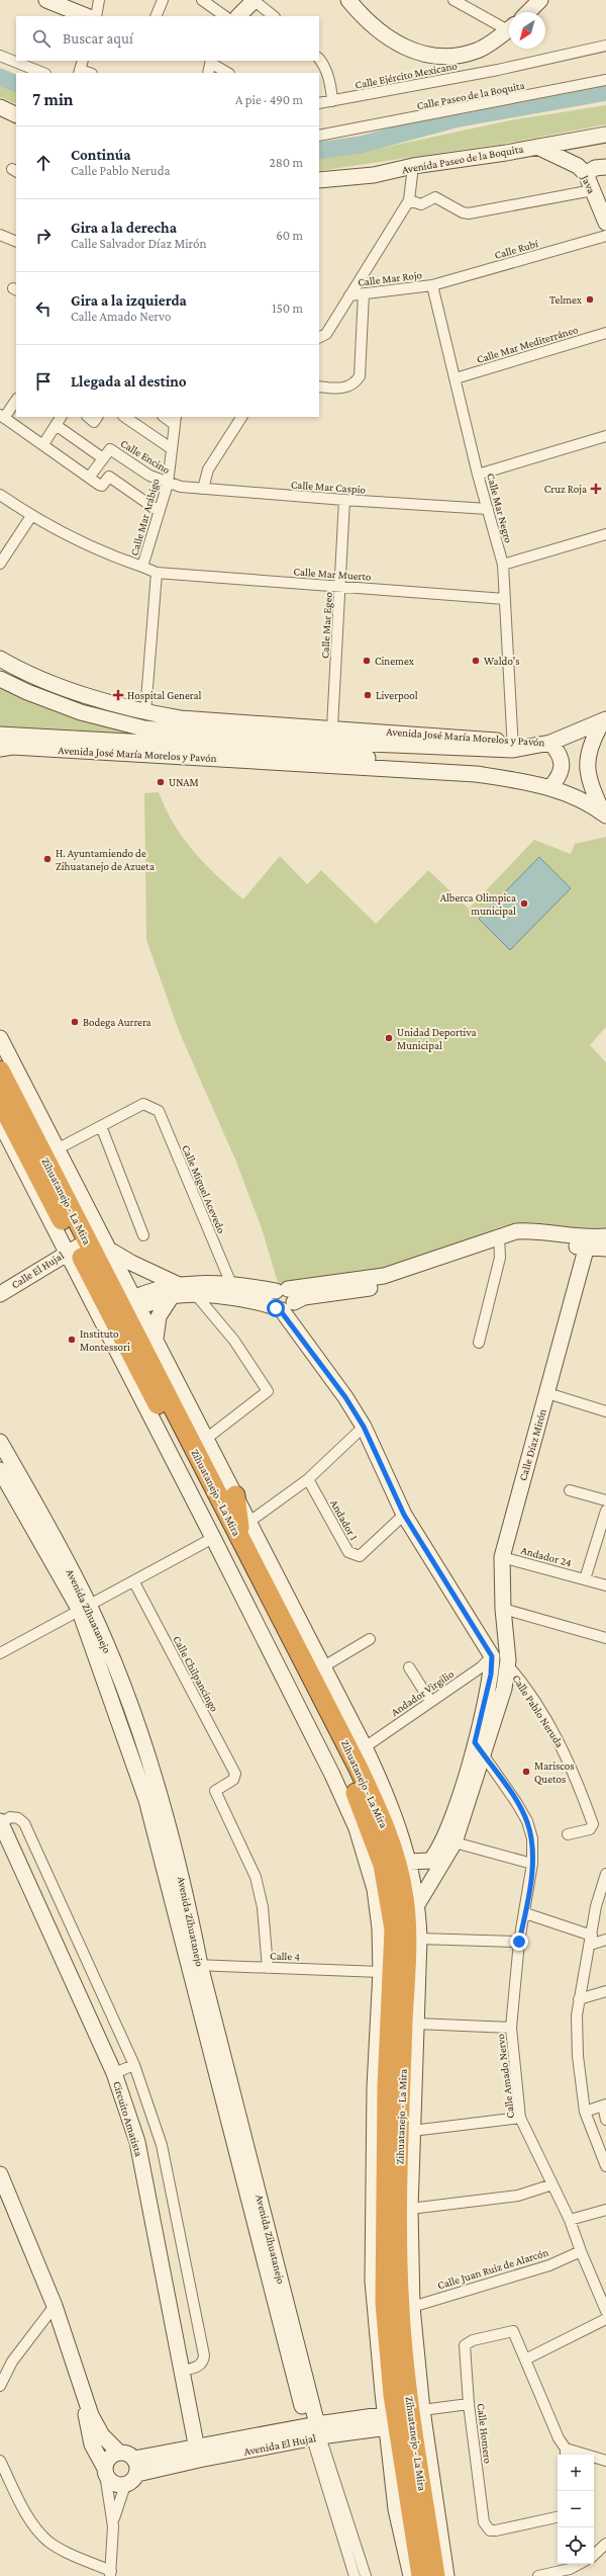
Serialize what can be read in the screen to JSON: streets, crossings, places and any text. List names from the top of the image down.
{
  "streets": {
    "highway": ["Zihuatanejo - La Mira"],
    "main road": [
      "Avenida Paseo de la Boquita",
      "Java",
      "Avenida José María Morelos y Pavón",
      "Calle El Hujal",
      "Calle Díaz Mirón",
      "Avenida Zihuatanejo",
      "Circuito Amatista",
      "Avenida El Hujal"
    ],
    "street": [
      "Calle Ejército Mexicano",
      "Calle Paseo de la Boquita",
      "Calle Rubí",
      "Calle Mar Rojo",
      "Calle Mar Mediterráneo",
      "Calle Encino",
      "Calle Mar Caspio",
      "Calle Mar Negro",
      "Calle Mar Arábigo",
      "Calle Mar Muerto",
      "Calle Mar Egeo",
      "Calle Miguel Acevedo",
      "Andador 1",
      "Andador 24",
      "Calle Chilpancingo",
      "Andador Virgilio",
      "Calle Pablo Neruda",
      "Calle 4",
      "Calle Amado Nervo",
      "Calle Juan Ruiz de Alarcón",
      "Calle Homero"
    ]
  },
  "crossings": [
    ["Avenida Paseo de la Boquita", "Java"],
    ["Calle Rubí", "Calle Mar Rojo"],
    ["Calle Rubí", "Calle Mar Negro"],
    ["Calle Mar Rojo", "Calle Mar Negro"],
    ["Calle Mar Mediterráneo", "Calle Mar Negro"],
    ["Calle Encino", "Calle Mar Caspio"],
    ["Calle Encino", "Calle Mar Arábigo"],
    ["Calle Mar Caspio", "Calle Mar Negro"],
    ["Calle Mar Caspio", "Calle Mar Arábigo"],
    ["Calle Mar Caspio", "Calle Mar Egeo"],
    ["Calle Mar Negro", "Calle Mar Muerto"],
    ["Calle Mar Negro", "Avenida José María Morelos y Pavón"],
    ["Calle Mar Arábigo", "Calle Mar Muerto"],
    ["Calle Mar Muerto", "Calle Mar Egeo"],
    ["Calle Mar Egeo", "Avenida José María Morelos y Pavón"],
    ["Zihuatanejo - La Mira", "Calle El Hujal"],
    ["Zihuatanejo - La Mira", "Avenida El Hujal"],
    ["Calle Díaz Mirón", "Andador 24"],
    ["Calle Díaz Mirón", "Calle Pablo Neruda"],
    ["Calle Díaz Mirón", "Calle Amado Nervo"],
    ["Avenida Zihuatanejo", "Calle 4"],
    ["Avenida Zihuatanejo", "Avenida El Hujal"],
    ["Calle Chilpancingo", "Calle 4"],
    ["Calle Amado Nervo", "Calle Juan Ruiz de Alarcón"],
    ["Circuito Amatista", "Avenida El Hujal"]
  ],
  "places": {
    "other": [
      "Telmex",
      "Cinemex",
      "Waldo's",
      "Liverpool",
      "UNAM",
      "H. Ayuntamiendo de Zihuatanejo de Azueta",
      "Alberca Olimpica municipal",
      "Bodega Aurrera",
      "Unidad Deportiva Municipal",
      "Instituto Montessori",
      "Mariscos Quetos"
    ],
    "health": ["Cruz Roja", "Hospital General"]
  },
  "north": "bottom left",
  "page": {
    "search": "Buscar aquí",
    "heading": ["7 min", "A pie · 490 m"],
    "list": [
      ["Continúa", "Calle Pablo Neruda", "280 m"],
      ["Gira a la derecha", "Calle Salvador Díaz Mirón", "60 m"],
      ["Gira a la izquierda", "Calle Amado Nervo", "150 m"],
      "Llegada al destino"
    ],
    "map_buttons": ["+", "−"]
  }
}
